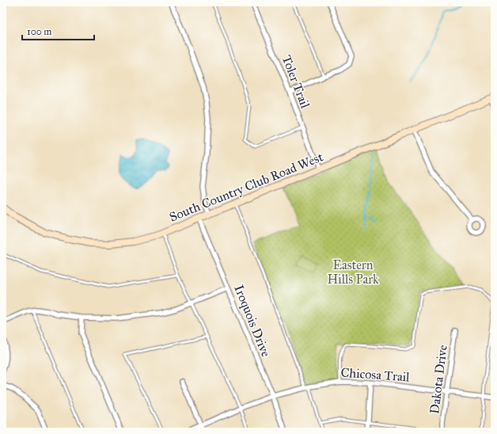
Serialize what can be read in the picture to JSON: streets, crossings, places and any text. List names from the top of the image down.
{
  "streets": {
    "street": [
      "Toler Trail",
      "South Country Club Road West",
      "Iroquois Drive",
      "Chicosa Trail",
      "Dakota Drive"
    ]
  },
  "crossings": [
    ["Toler Trail", "South Country Club Road West"],
    ["South Country Club Road West", "Iroquois Drive"],
    ["Iroquois Drive", "Chicosa Trail"],
    ["Chicosa Trail", "Dakota Drive"]
  ],
  "parks": ["Eastern Hills Park"],
  "scale_bar": "100 m"
}
